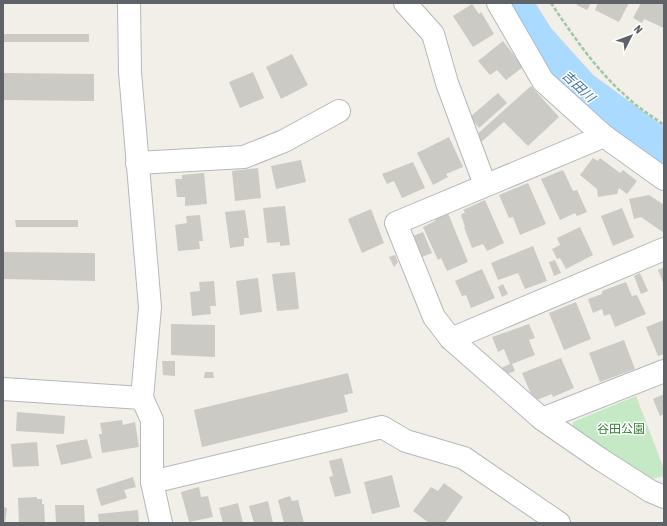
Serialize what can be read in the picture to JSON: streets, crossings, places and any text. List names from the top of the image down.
{
  "water": ["吉田川"],
  "parks": ["谷田公園"],
  "north": "top right"
}
